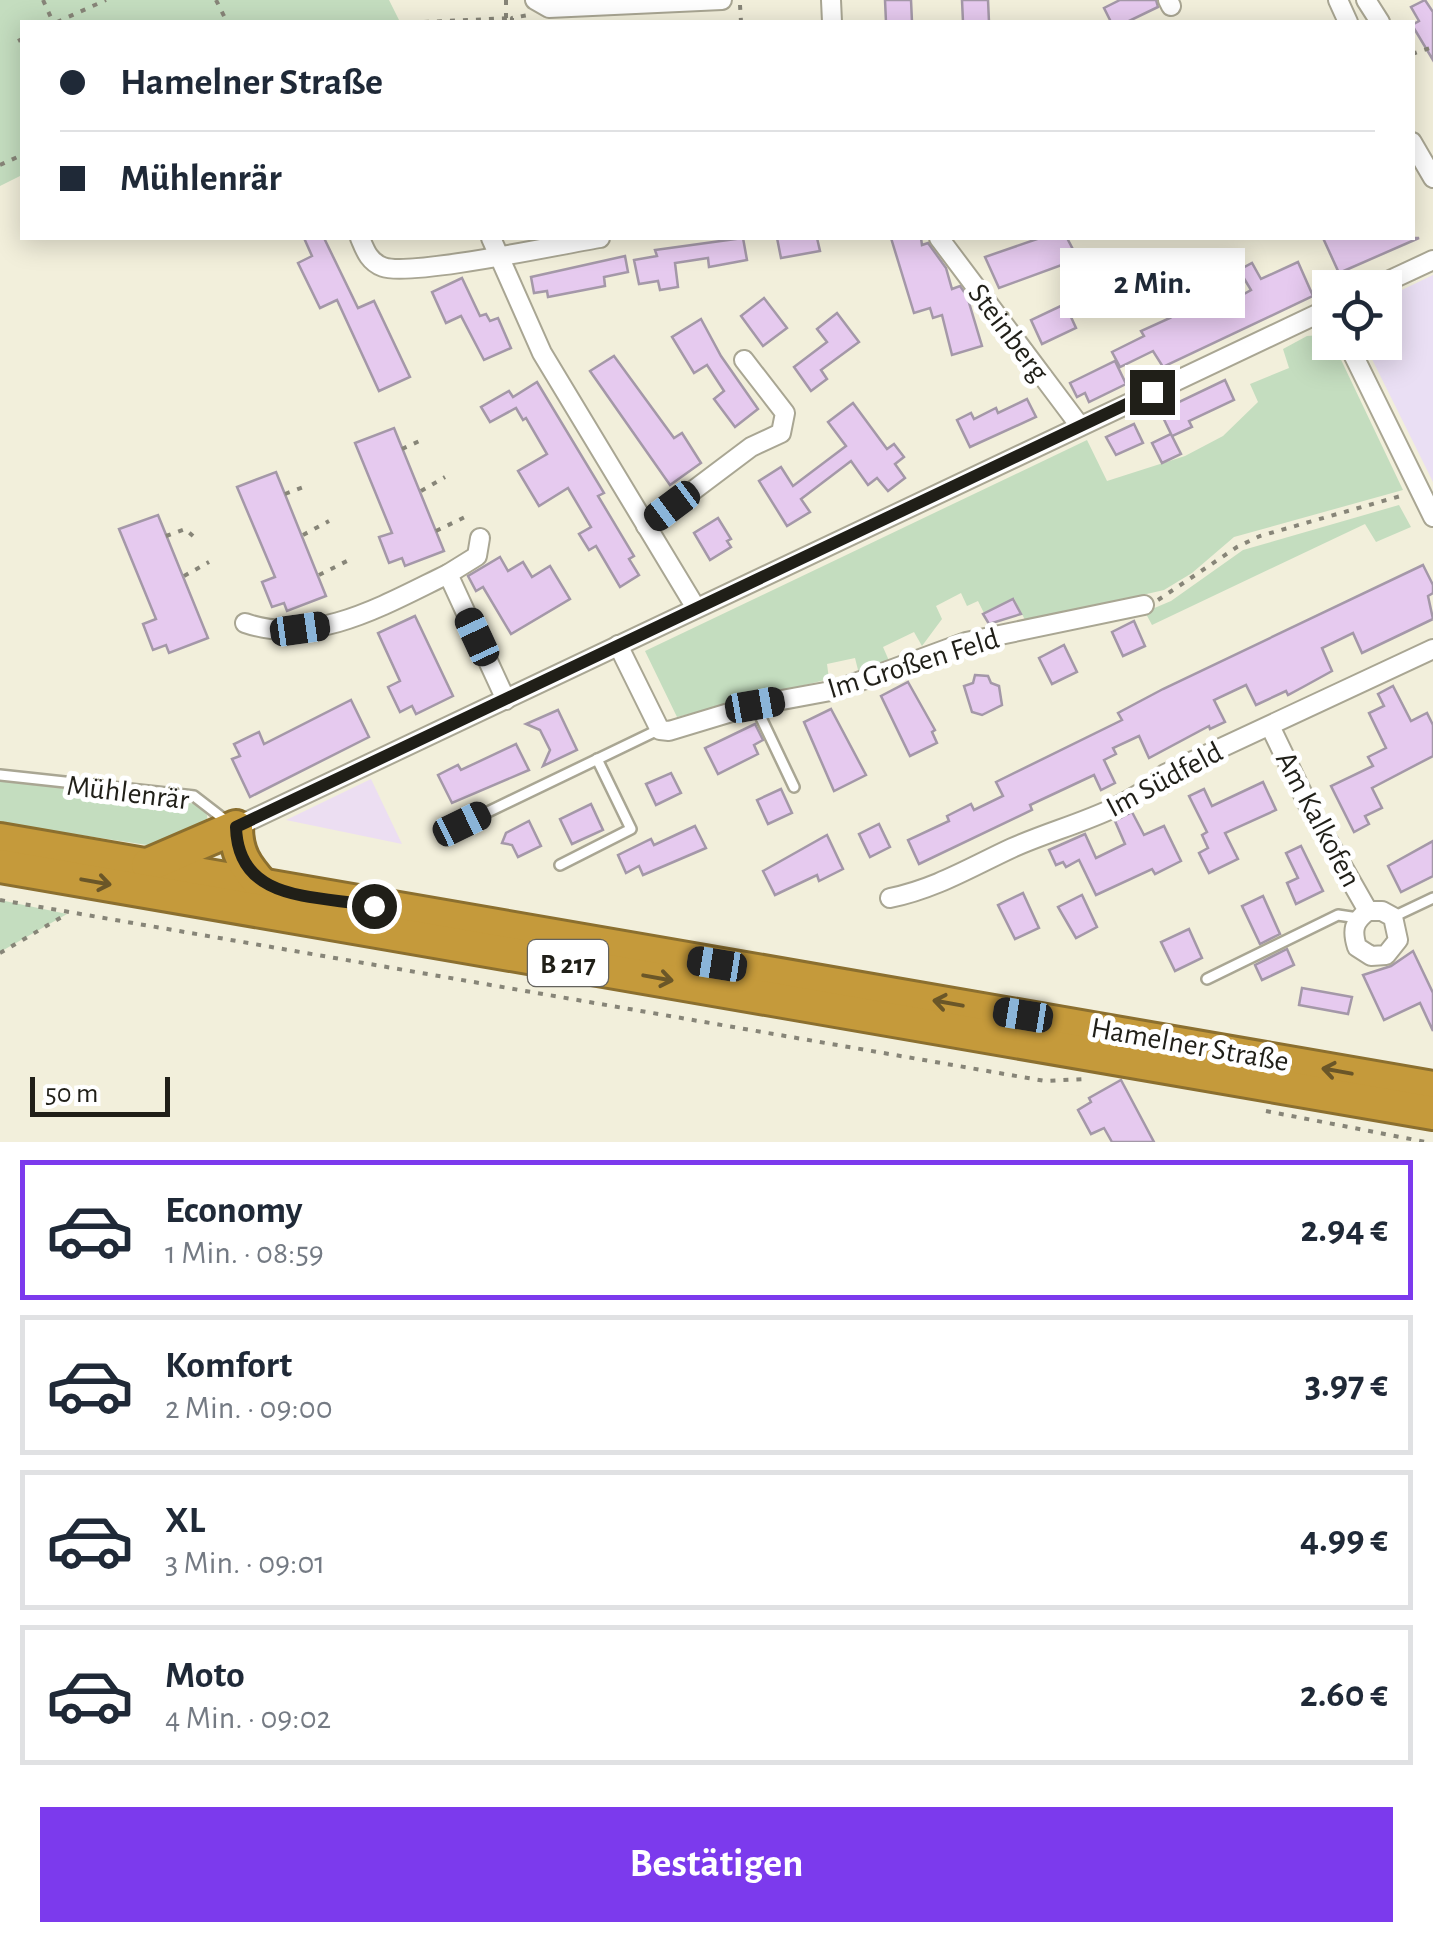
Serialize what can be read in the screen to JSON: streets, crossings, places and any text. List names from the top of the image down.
{
  "streets": {
    "highway": ["B 217", "Hamelner Straße"],
    "street": [
      "Steinberg",
      "Im Großen Feld",
      "Im Südfeld",
      "Am Kalkofen"
    ],
    "lane": ["Mühlenrär"]
  },
  "crossings": [
    ["Im Südfeld", "Am Kalkofen"]
  ],
  "scale_bar": "50 m",
  "page": {
    "banner": ["Hamelner Straße", "Mühlenrär"],
    "bubble": "2 Min.",
    "scale": "50 m",
    "list": [
      {
        "name": "Economy",
        "note": "1 Min. · 08:59",
        "value": "2.94 €"
      },
      {
        "name": "Komfort",
        "note": "2 Min. · 09:00",
        "value": "3.97 €"
      },
      {
        "name": "XL",
        "note": "3 Min. · 09:01",
        "value": "4.99 €"
      },
      {
        "name": "Moto",
        "note": "4 Min. · 09:02",
        "value": "2.60 €"
      }
    ],
    "buttons": "Bestätigen"
  }
}
